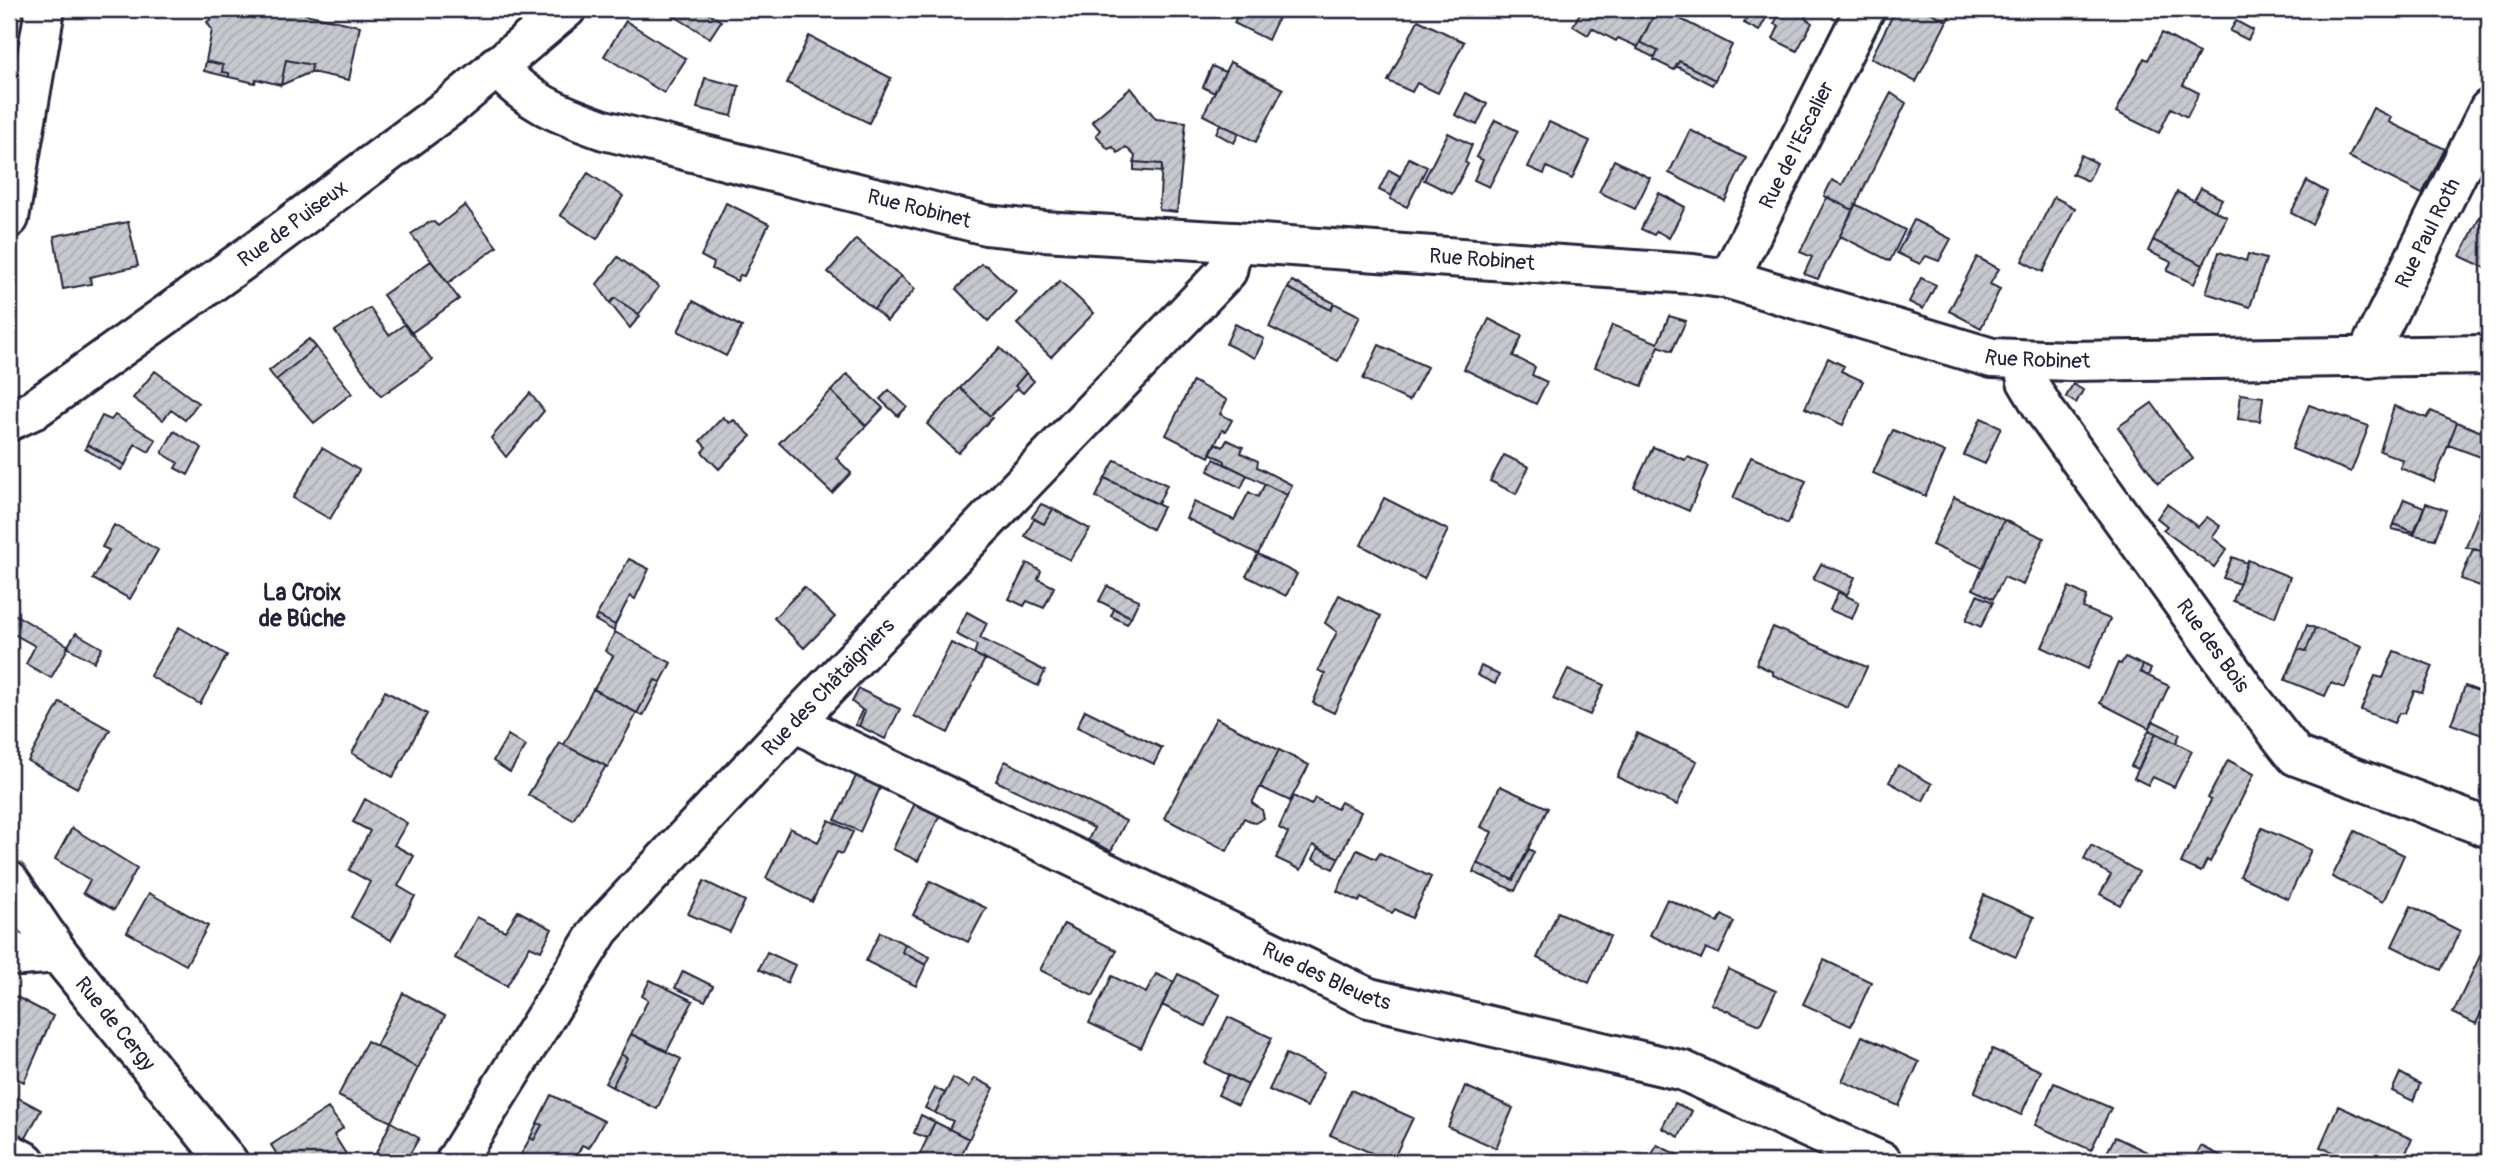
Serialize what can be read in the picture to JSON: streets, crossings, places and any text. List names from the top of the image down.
{
  "streets": {
    "street": [
      "Rue de l'Escalier",
      "Rue Robinet",
      "Rue de Puiseux",
      "Rue Paul Roth",
      "Rue des Bois",
      "Rue des Châtaigniers",
      "Rue des Bleuets",
      "Rue de Cergy"
    ]
  },
  "crossings": [
    ["Rue de l'Escalier", "Rue Robinet"],
    ["Rue Robinet", "Rue de Puiseux"],
    ["Rue Robinet", "Rue Paul Roth"],
    ["Rue Robinet", "Rue des Bois"],
    ["Rue Robinet", "Rue des Châtaigniers"],
    ["Rue des Châtaigniers", "Rue des Bleuets"]
  ],
  "districts": ["La Croix de Bûche"]
}
